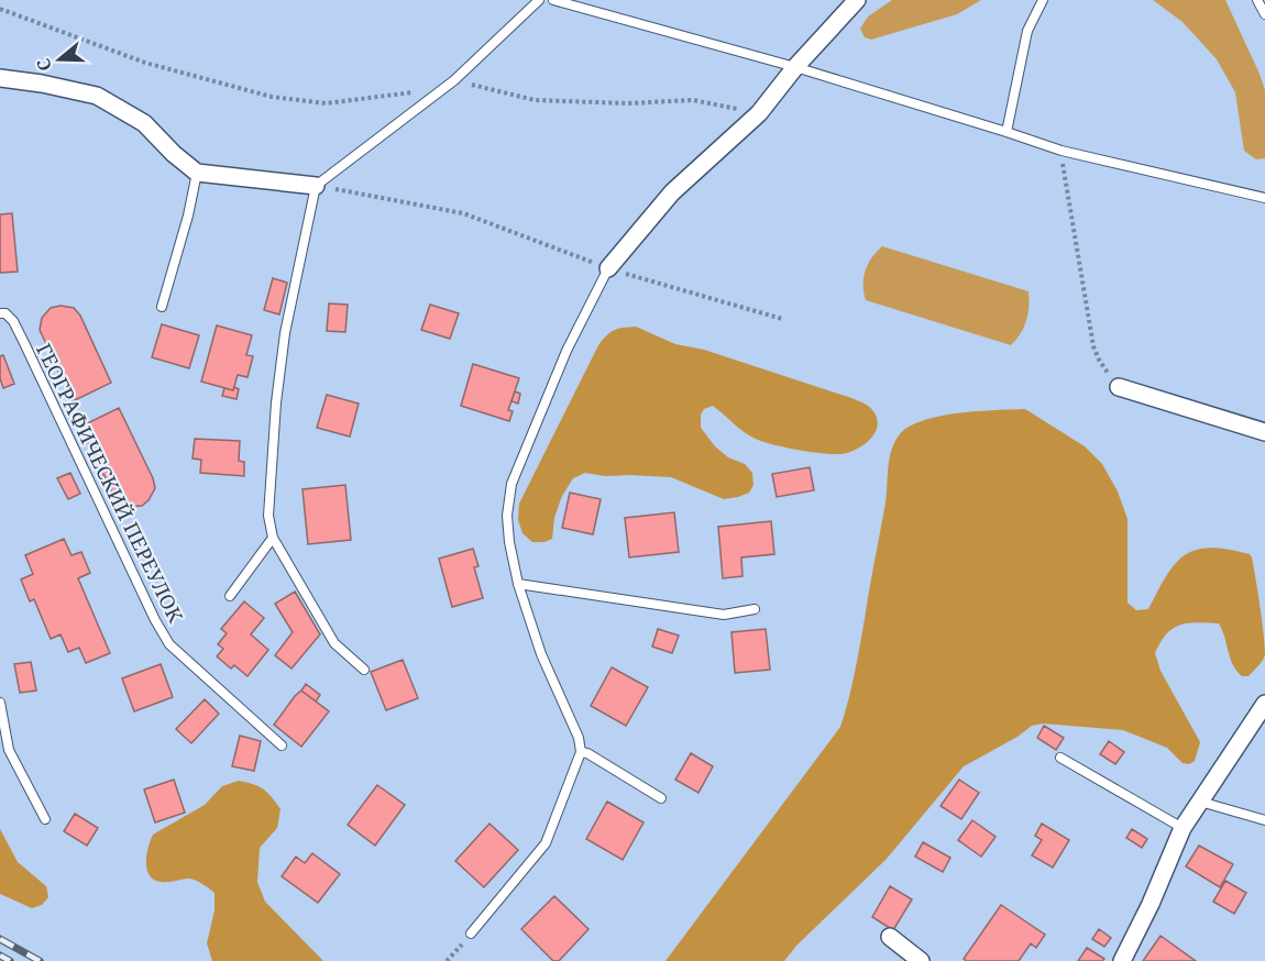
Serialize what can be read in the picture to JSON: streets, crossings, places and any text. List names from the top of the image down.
{
  "streets": {
    "lane": ["ГЕОГРАФИЧЕСКИЙ ПЕРЕУЛОК"]
  },
  "north": "left"
}
